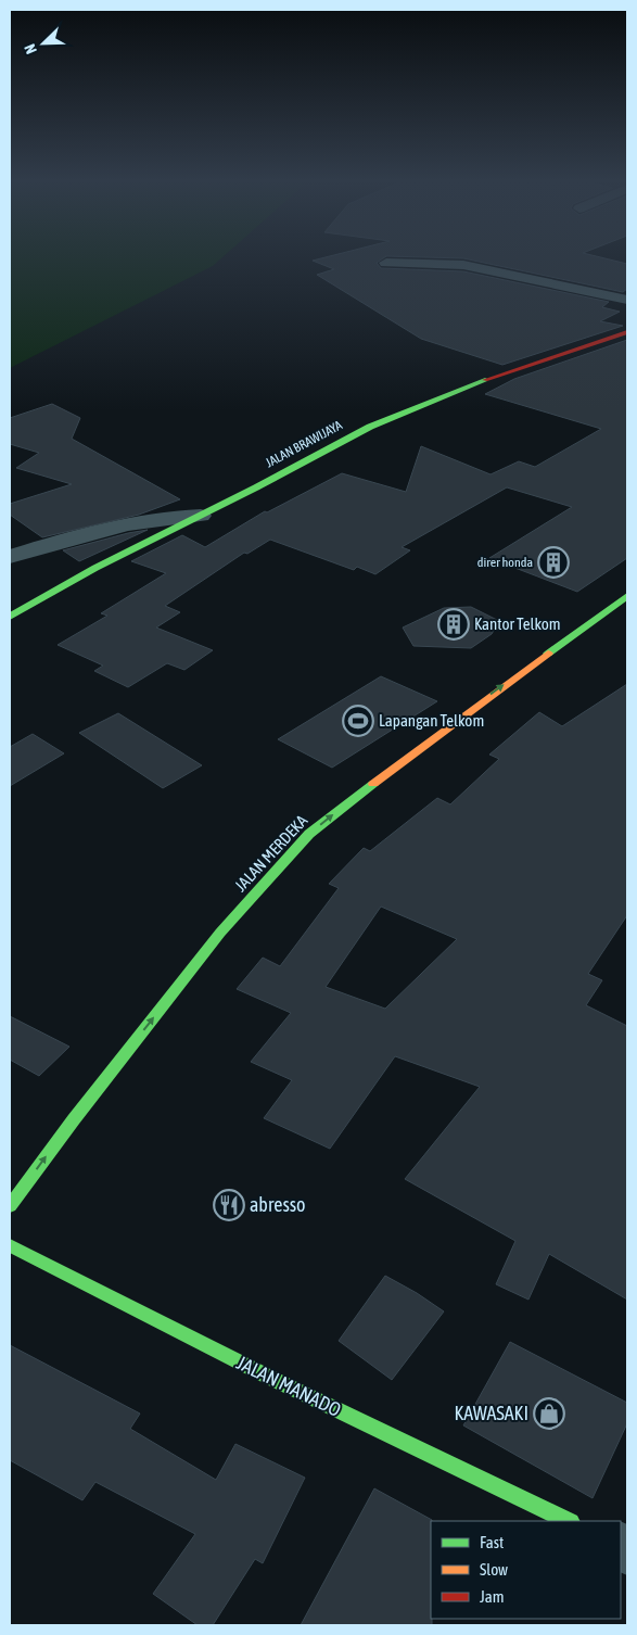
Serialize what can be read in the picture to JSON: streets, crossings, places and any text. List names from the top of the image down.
{
  "streets": {
    "main road": ["JALAN BRAWIJAYA", "JALAN MERDEKA", "JALAN MANADO"]
  },
  "one_way": ["JALAN MERDEKA"],
  "places": {
    "building": ["direr honda", "Kantor Telkom"],
    "sports": ["Lapangan Telkom"],
    "restaurant": ["abresso"],
    "shop": ["KAWASAKI"]
  },
  "legend": ["Fast", "Slow", "Jam"],
  "north": "bottom left"
}
